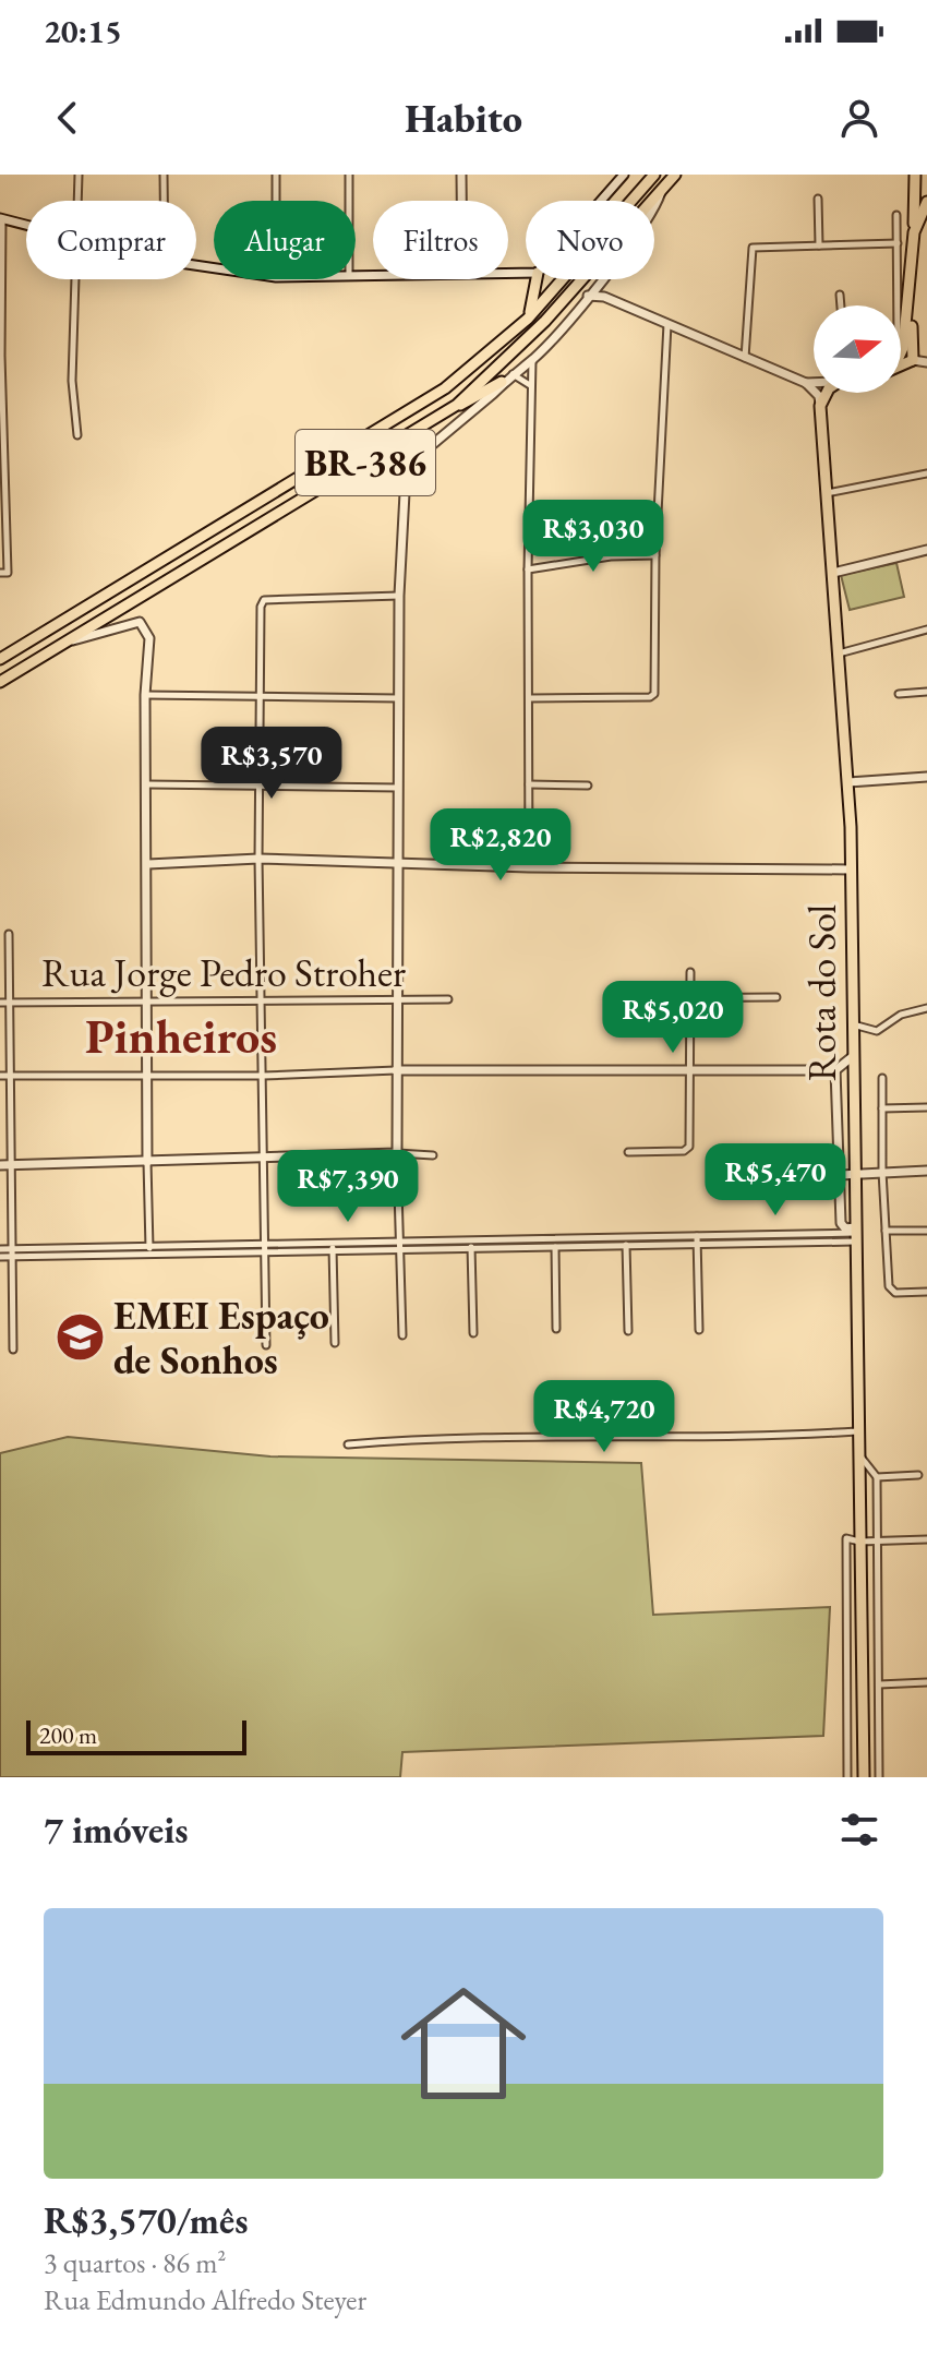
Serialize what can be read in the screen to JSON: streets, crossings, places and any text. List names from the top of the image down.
{
  "streets": {
    "highway": ["BR-386", "Rota do Sol"],
    "street": ["Rua Jorge Pedro Stroher"]
  },
  "districts": ["Pinheiros"],
  "places": {
    "school or university": ["EMEI Espaço de Sonhos"]
  },
  "scale_bar": "200 m",
  "north": "right",
  "page": {
    "status": "20:15",
    "header": "Habito",
    "chip": [
      "Comprar",
      "Alugar",
      "Filtros",
      "Novo"
    ],
    "price": [
      "R$3,030",
      "R$3,570",
      "R$2,820",
      "R$5,020",
      "R$5,470",
      "R$7,390",
      "R$4,720"
    ],
    "scale": "200 m",
    "heading": "7 imóveis",
    "list": [
      {
        "name": "R$3,570/mês",
        "note": "3 quartos · 86 m² · Rua Edmundo Alfredo Steyer"
      }
    ]
  }
}
